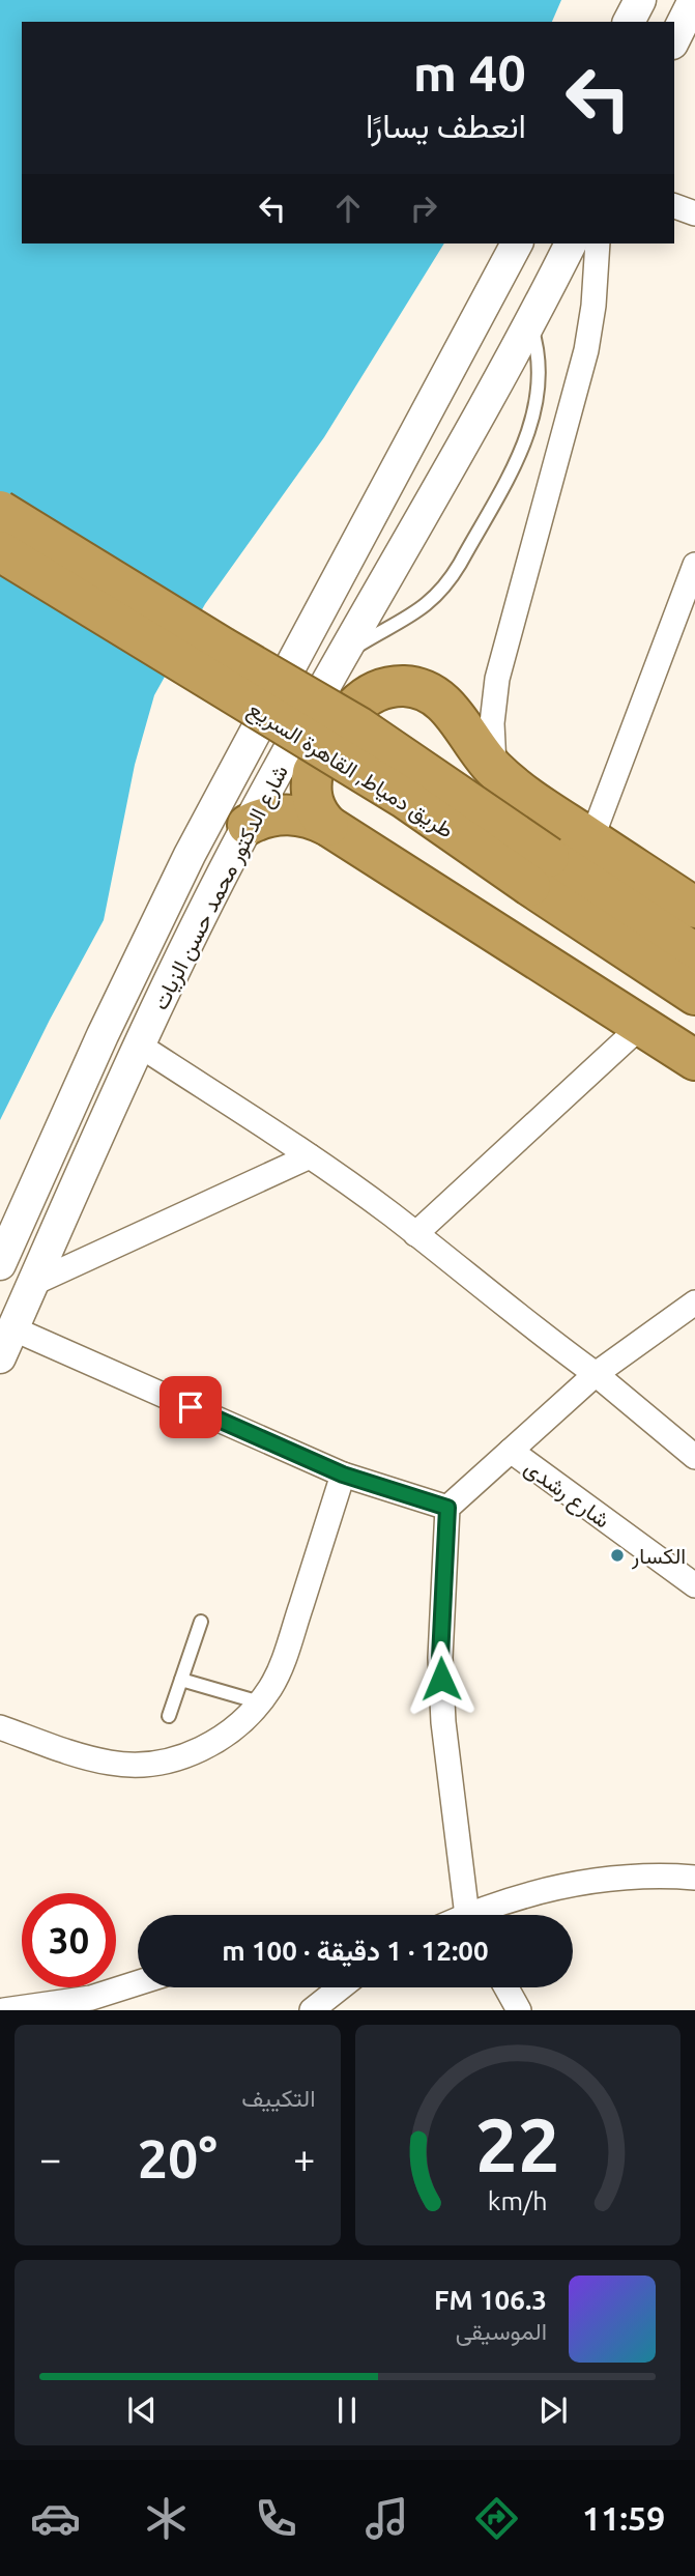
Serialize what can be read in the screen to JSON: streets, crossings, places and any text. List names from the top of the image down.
{
  "streets": {
    "highway": ["طريق دمياط, القاهرة السريع"],
    "street": ["شارع الدكتور محمد حسن الزيات", "شارع رشدى"]
  },
  "places": ["الكسار"],
  "page": {
    "turn": ["40 m", "انعطف يسارًا"],
    "limit": "30",
    "trip": "12:00 · 1 دقيقة · 100 m",
    "tile": "التكييف",
    "heat": ["−", "20°", "+"],
    "song": ["106.3 FM", "الموسيقى"],
    "tabs": "11:59",
    "gauge": ["22", "km/h"]
  }
}
